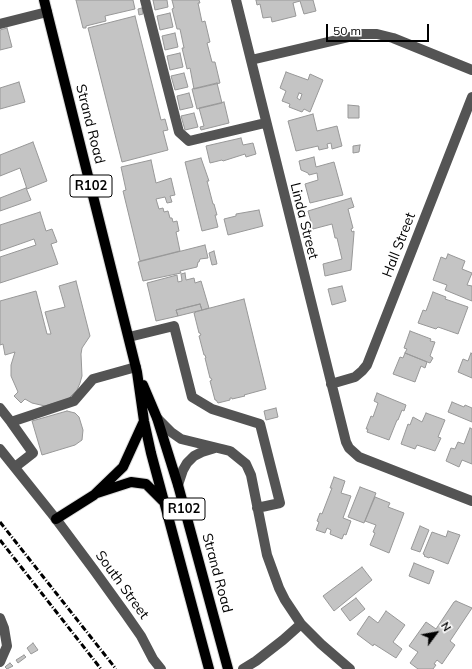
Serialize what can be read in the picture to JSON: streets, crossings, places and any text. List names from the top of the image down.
{
  "streets": {
    "main road": ["Strand Road", "R102"],
    "street": ["Linda Street", "Hall Street", "South Street"]
  },
  "crossings": [
    ["Linda Street", "Hall Street"]
  ],
  "scale_bar": "50 m",
  "north": "top right"
}
